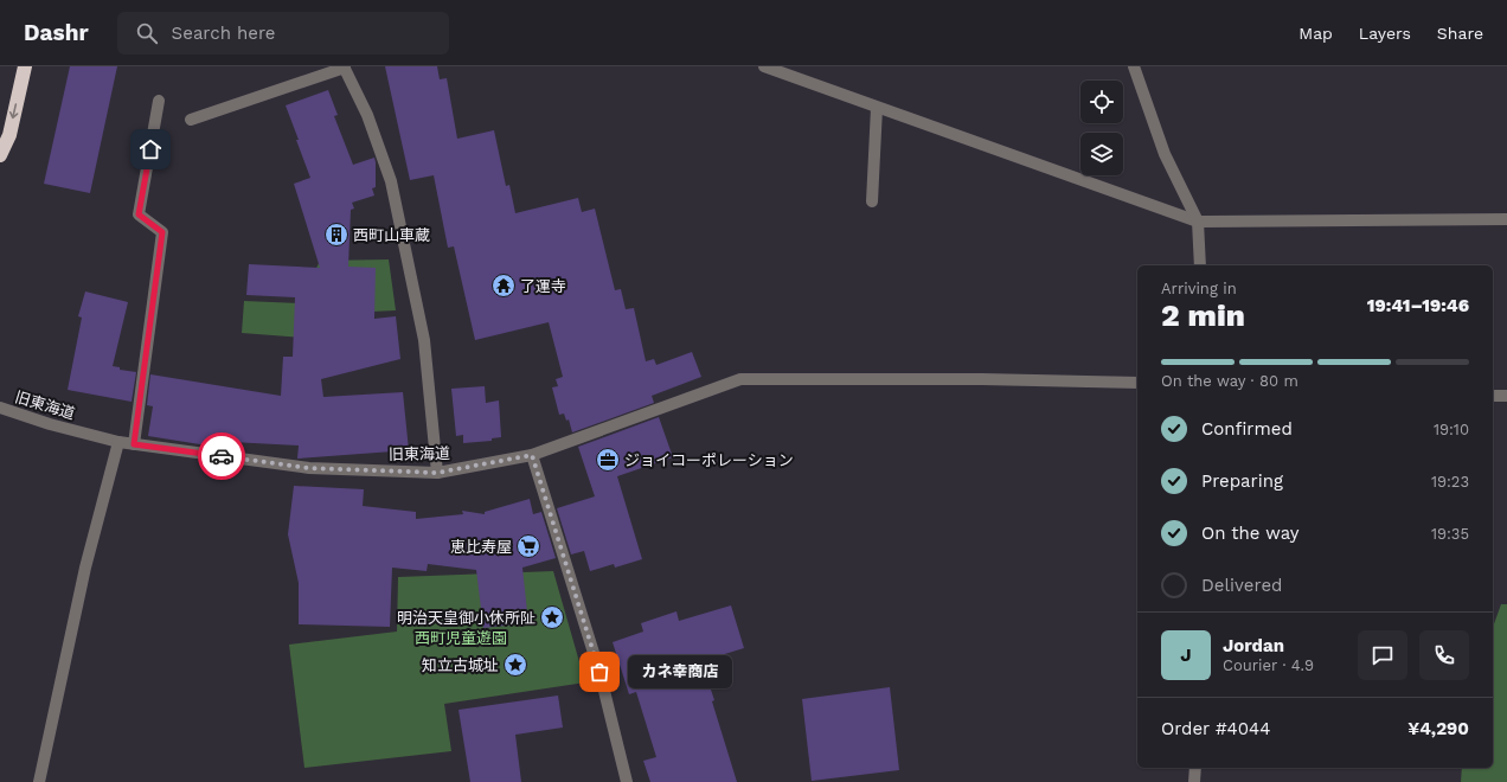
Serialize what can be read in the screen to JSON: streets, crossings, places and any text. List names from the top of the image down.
{
  "streets": {
    "street": ["旧東海道"]
  },
  "parks": ["西町児童遊園"],
  "places": {
    "building": ["西町山車蔵"],
    "temple": ["了運寺"],
    "office": ["ジョイコーポレーション"],
    "supermarket": ["恵比寿屋"],
    "place": ["明治天皇御小休所阯", "知立古城址"],
    "other": ["カネ幸商店"]
  },
  "page": {
    "header": "Dashr",
    "search": "Search here",
    "nav": ["Map", "Layers", "Share"],
    "heading": ["2 min", "Arriving in", "19:41–19:46"],
    "panel": [
      "Jordan",
      "Courier · 4.9",
      "Order #4044",
      "¥4,290"
    ],
    "bar": "On the way · 80 m",
    "list": [
      ["Confirmed", "19:10"],
      ["Preparing", "19:23"],
      ["On the way", "19:35"],
      "Delivered"
    ],
    "round": "J",
    "bubble": "カネ幸商店"
  }
}
